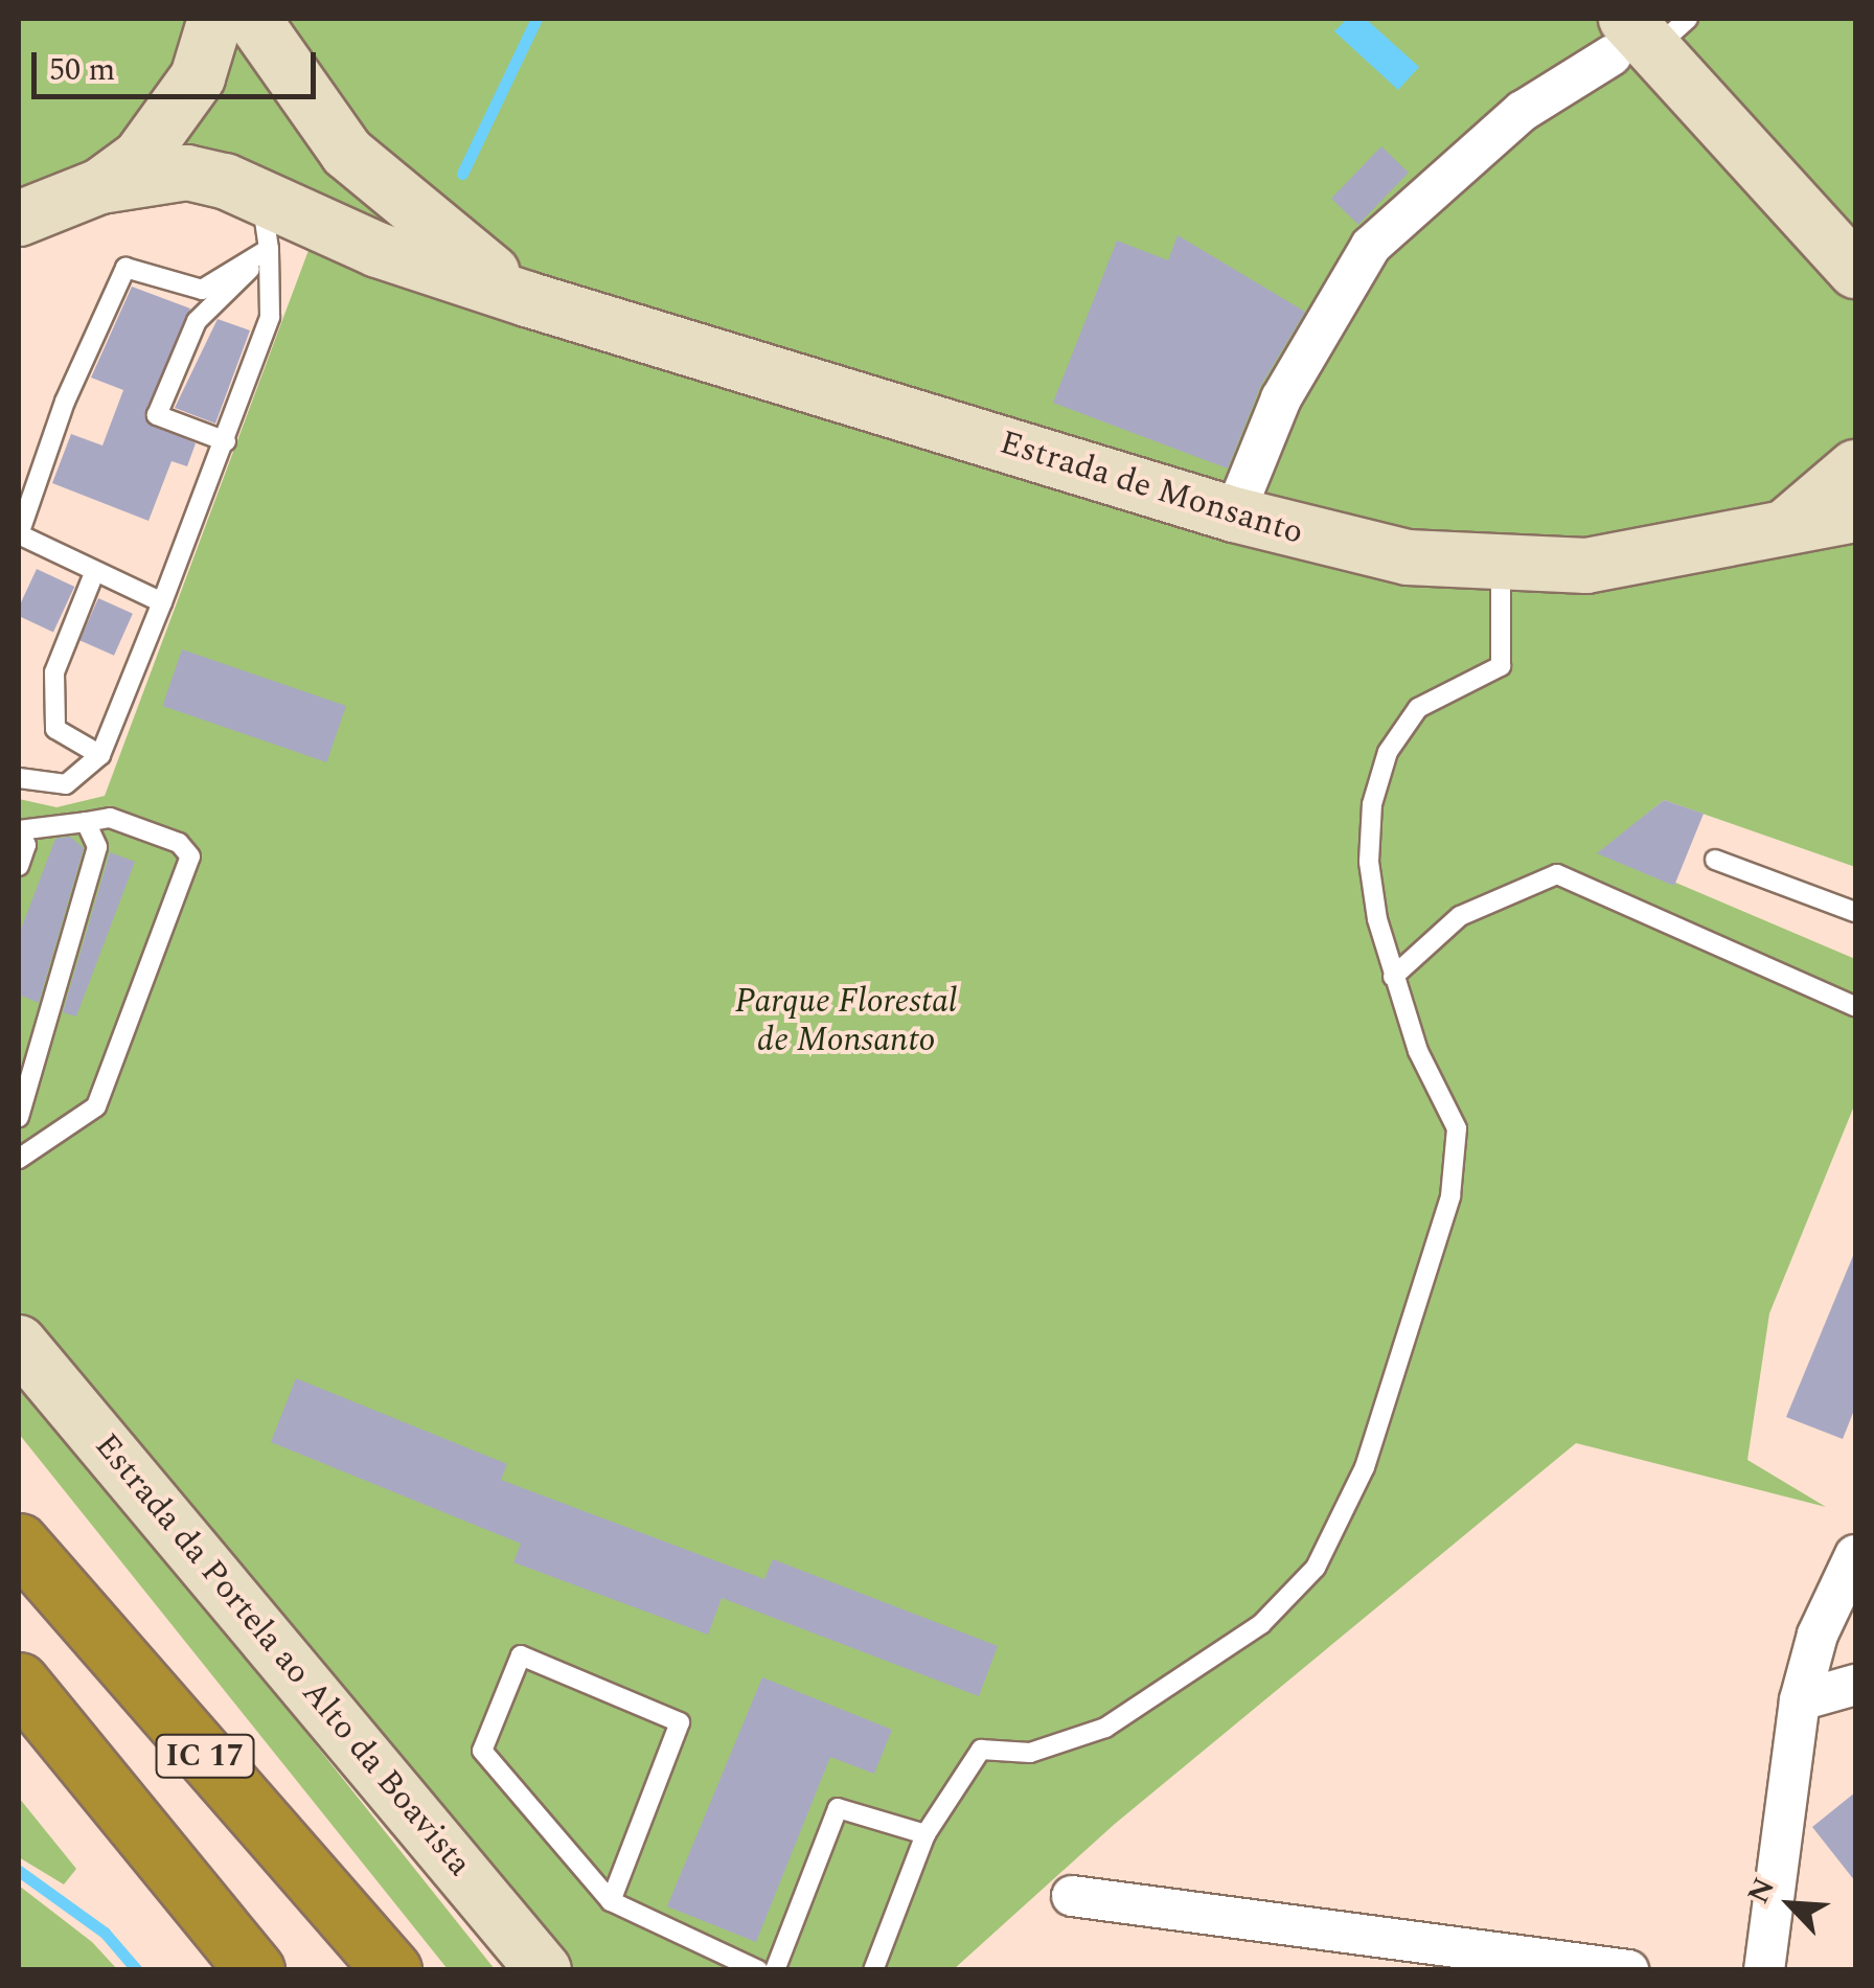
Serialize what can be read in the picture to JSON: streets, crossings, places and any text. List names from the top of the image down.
{
  "streets": {
    "highway": ["IC 17"],
    "street": ["Estrada de Monsanto", "Estrada da Portela ao Alto da Boavista"]
  },
  "parks": ["Parque Florestal de Monsanto"],
  "scale_bar": "50 m",
  "north": "top left"
}
